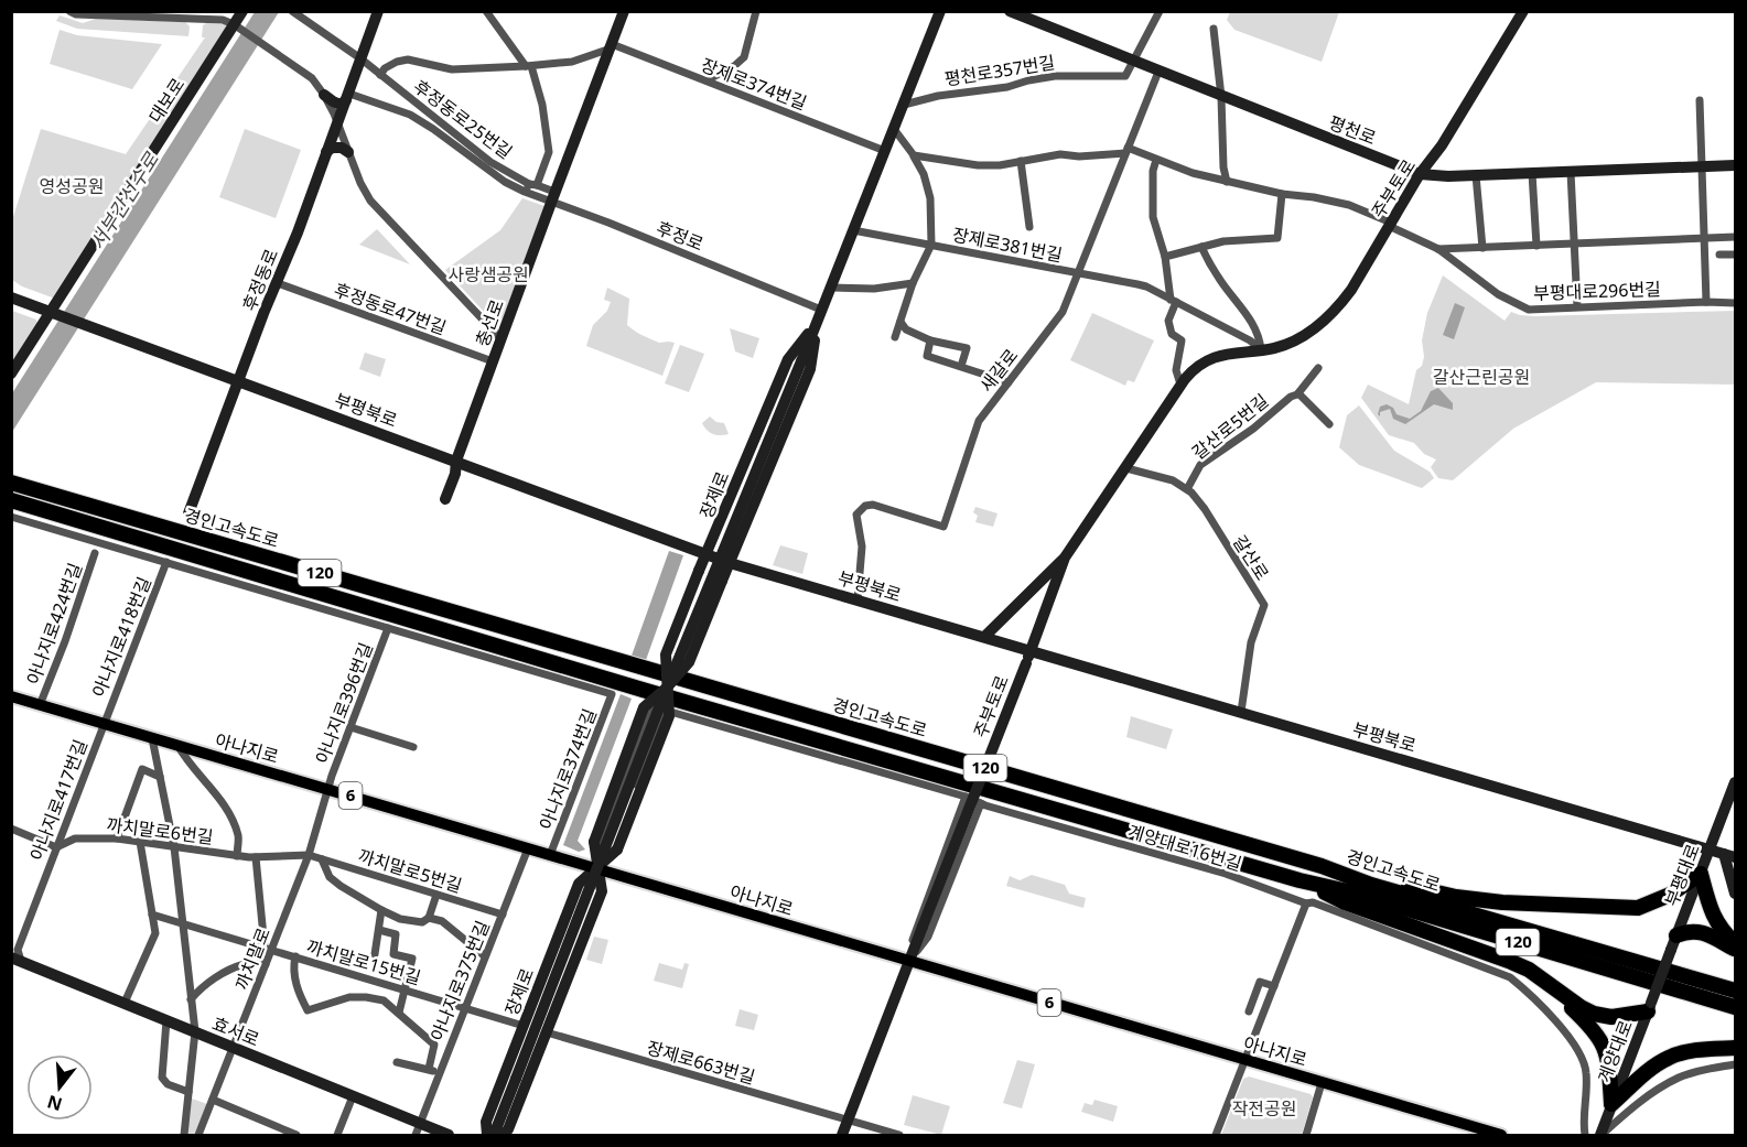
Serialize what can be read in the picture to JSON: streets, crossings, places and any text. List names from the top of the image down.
{
  "streets": {
    "highway": ["경인고속도로", "120"],
    "main road": [
      "대보로",
      "평천로",
      "주부토로",
      "후정동로",
      "충선로",
      "부평북로",
      "장제로",
      "아나지로",
      "6",
      "부평대로",
      "효서로",
      "계양대로"
    ],
    "street": [
      "평천로357번길",
      "장제로374번길",
      "후정동로25번길",
      "후정로",
      "장제로381번길",
      "부평대로296번길",
      "후정동로47번길",
      "새갈로",
      "갈산로5번길",
      "갈산로",
      "아나지로424번길",
      "아나지로418번길",
      "아나지로396번길",
      "아나지로374번길",
      "아나지로417번길",
      "까치말로6번길",
      "계양대로16번길",
      "까치말로5번길",
      "까치말로",
      "까치말로15번길",
      "아나지로375번길",
      "장제로663번길"
    ]
  },
  "crossings": [
    ["평천로357번길", "평천로"],
    ["평천로357번길", "장제로"],
    ["장제로374번길", "충선로"],
    ["장제로374번길", "장제로"],
    ["대보로", "부평북로"],
    ["후정동로25번길", "후정로"],
    ["후정동로25번길", "후정동로"],
    ["평천로", "주부토로"],
    ["평천로", "새갈로"],
    ["주부토로", "장제로381번길"],
    ["주부토로", "부평대로296번길"],
    ["주부토로", "부평북로"],
    ["주부토로", "갈산로"],
    ["주부토로", "아나지로"],
    ["주부토로", "장제로663번길"],
    ["후정로", "후정동로"],
    ["후정로", "충선로"],
    ["후정로", "장제로"],
    ["장제로381번길", "새갈로"],
    ["장제로381번길", "장제로"],
    ["후정동로", "후정동로47번길"],
    ["후정동로", "부평북로"],
    ["부평대로296번길", "새갈로"],
    ["후정동로47번길", "충선로"],
    ["충선로", "부평북로"],
    ["새갈로", "부평북로"],
    ["부평북로", "장제로"],
    ["부평북로", "갈산로"],
    ["부평북로", "부평대로"],
    ["갈산로5번길", "갈산로"],
    ["장제로", "아나지로"],
    ["장제로", "까치말로15번길"],
    ["장제로", "장제로663번길"],
    ["경인고속도로", "아나지로374번길"],
    ["아나지로424번길", "아나지로"],
    ["아나지로418번길", "아나지로"],
    ["아나지로418번길", "아나지로417번길"],
    ["아나지로396번길", "아나지로"],
    ["아나지로396번길", "까치말로"],
    ["아나지로", "아나지로374번길"],
    ["아나지로", "아나지로417번길"],
    ["아나지로", "까치말로"],
    ["아나지로", "아나지로375번길"],
    ["아나지로417번길", "까치말로6번길"],
    ["아나지로417번길", "효서로"],
    ["까치말로6번길", "까치말로5번길"],
    ["까치말로6번길", "까치말로"],
    ["까치말로5번길", "까치말로"],
    ["까치말로5번길", "아나지로375번길"],
    ["부평대로", "계양대로"],
    ["까치말로", "까치말로15번길"],
    ["까치말로", "효서로"],
    ["까치말로15번길", "아나지로375번길"],
    ["아나지로375번길", "효서로"]
  ],
  "water": ["서부간선수로"],
  "parks": [
    "영성공원",
    "사랑샘공원",
    "갈산근린공원",
    "작전공원"
  ],
  "north": "bottom"
}
